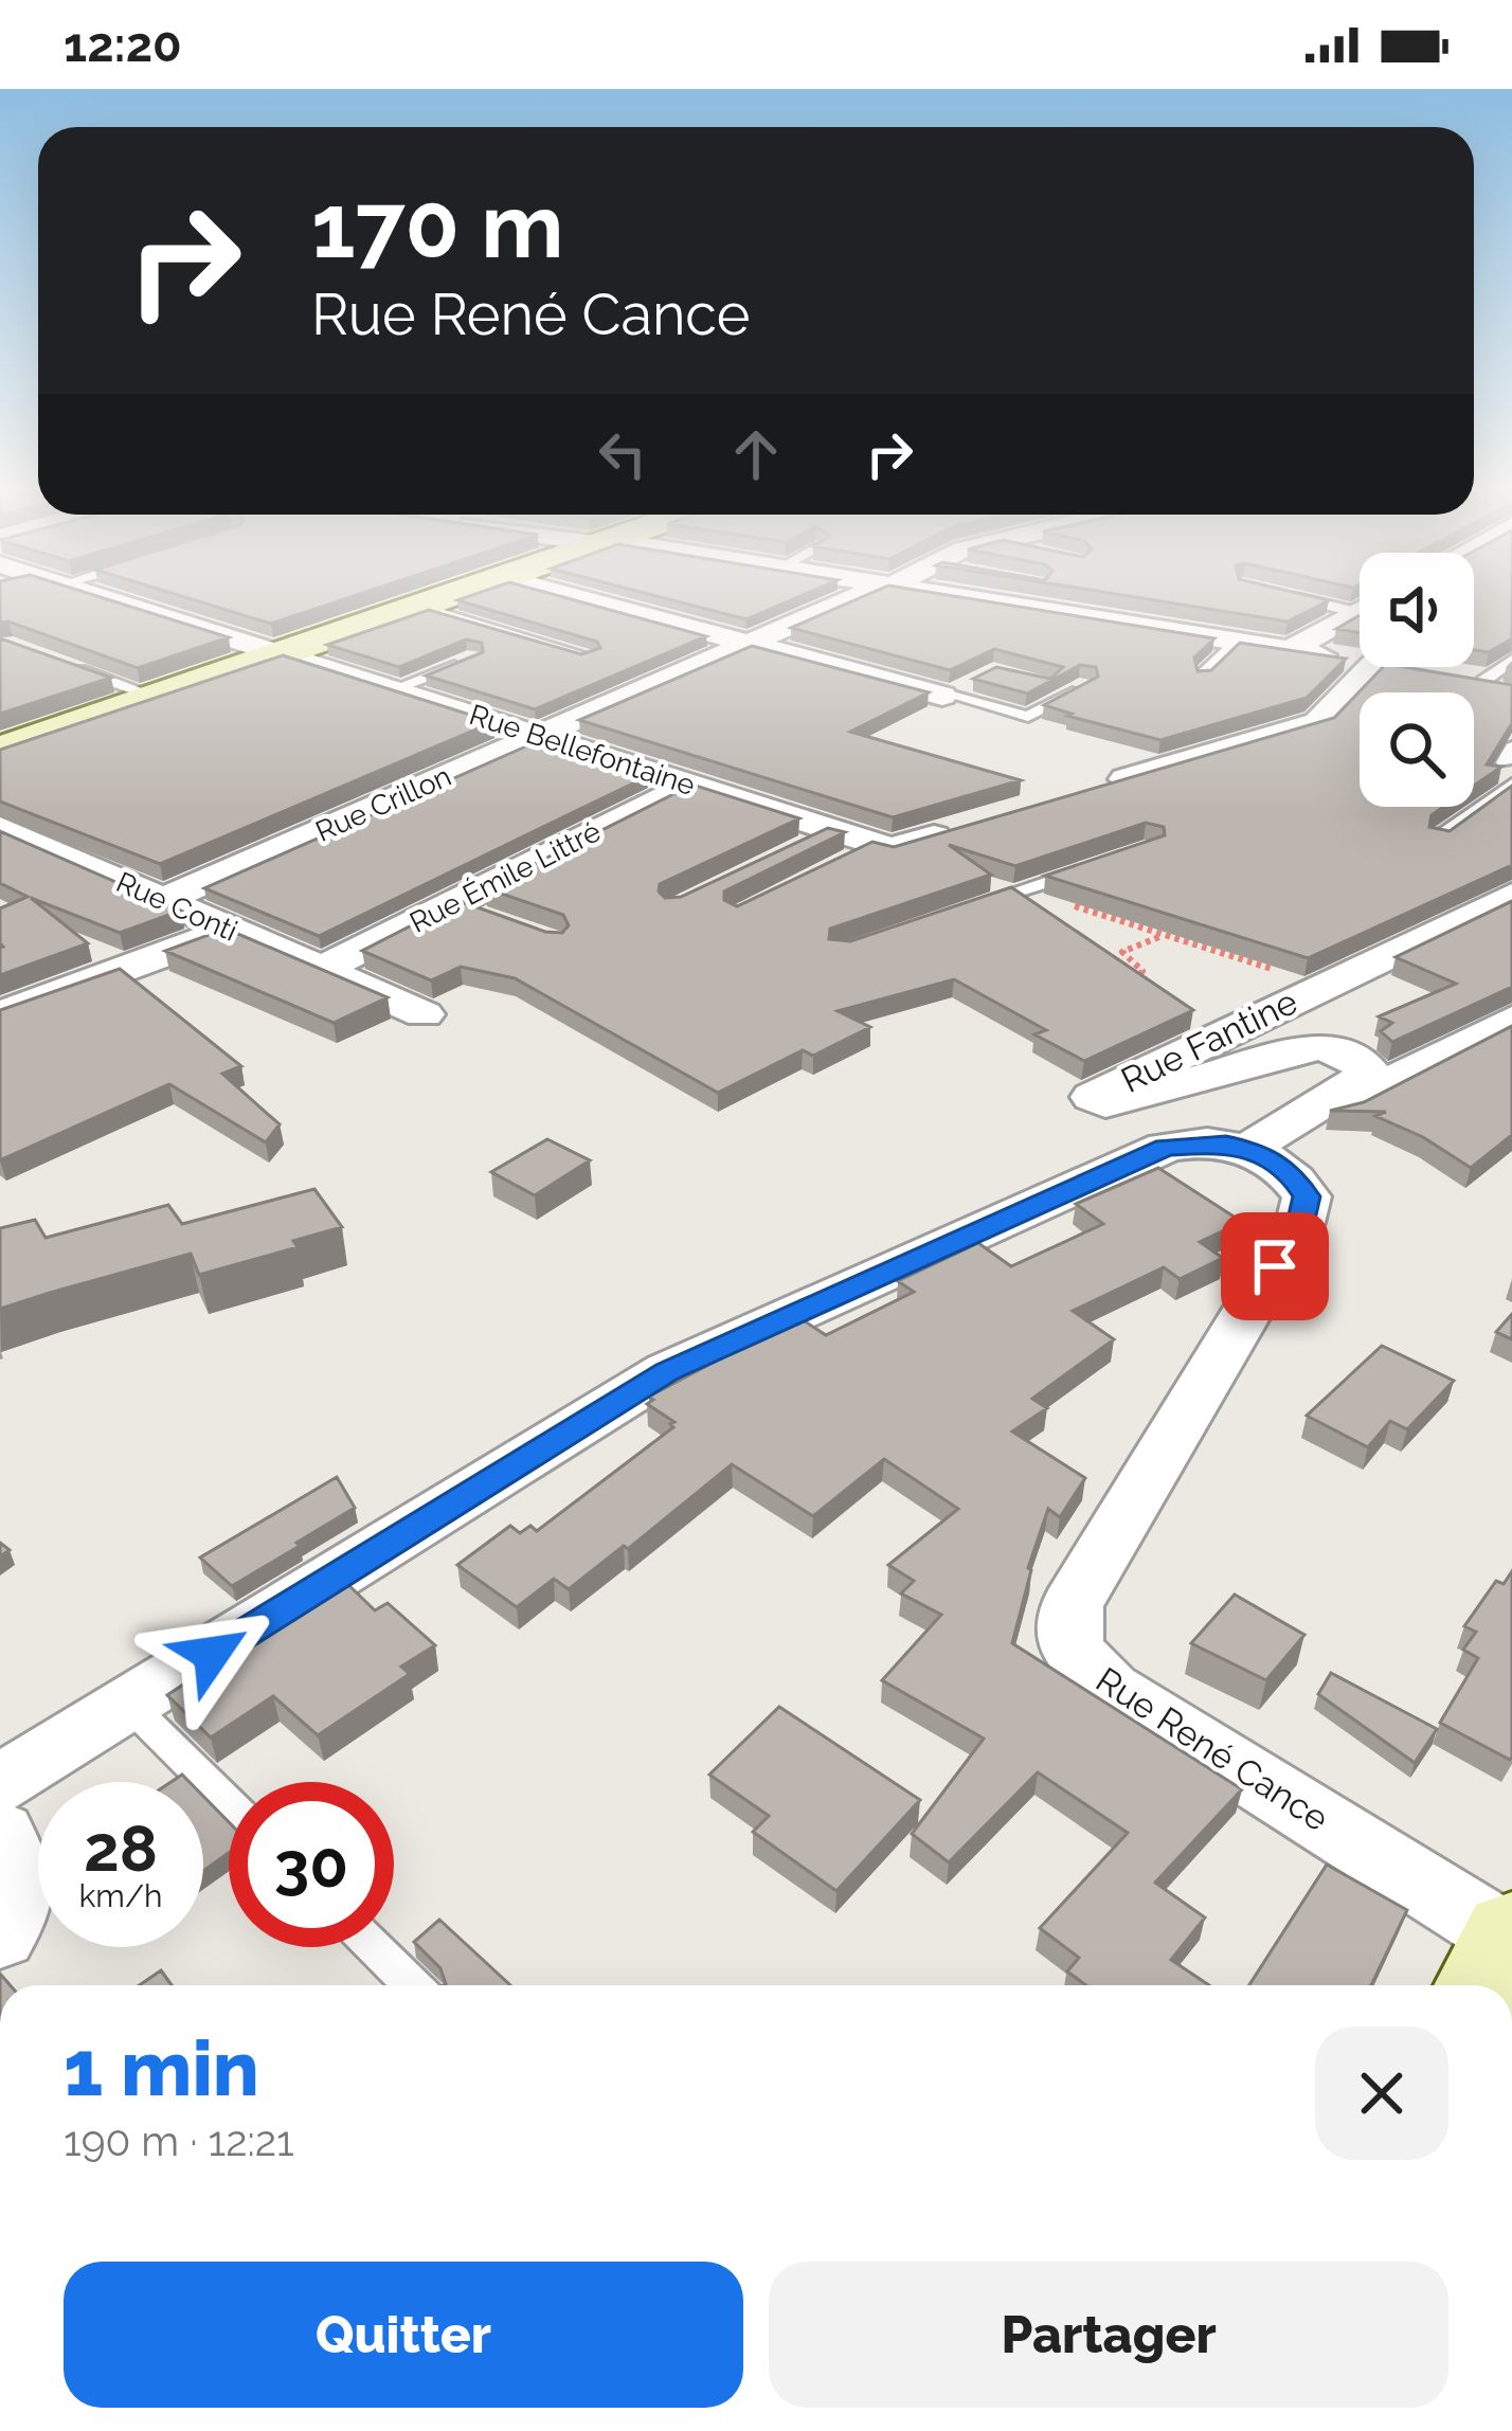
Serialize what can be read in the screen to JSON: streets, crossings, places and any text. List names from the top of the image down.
{
  "streets": {
    "street": [
      "Rue Bellefontaine",
      "Rue Crillon",
      "Rue Émile Littré",
      "Rue Conti",
      "Rue Fantine",
      "Rue René Cance"
    ]
  },
  "crossings": [
    ["Rue Bellefontaine", "Rue Crillon"],
    ["Rue Bellefontaine", "Rue Émile Littré"],
    ["Rue Crillon", "Rue Conti"],
    ["Rue Émile Littré", "Rue Conti"],
    ["Rue Fantine", "Rue René Cance"]
  ],
  "page": {
    "status": "12:20",
    "turn": ["170 m", "Rue René Cance"],
    "speed": "28 km/h",
    "limit": "30",
    "heading": ["1 min", "190 m · 12:21"],
    "buttons": ["Quitter", "Partager"]
  }
}
